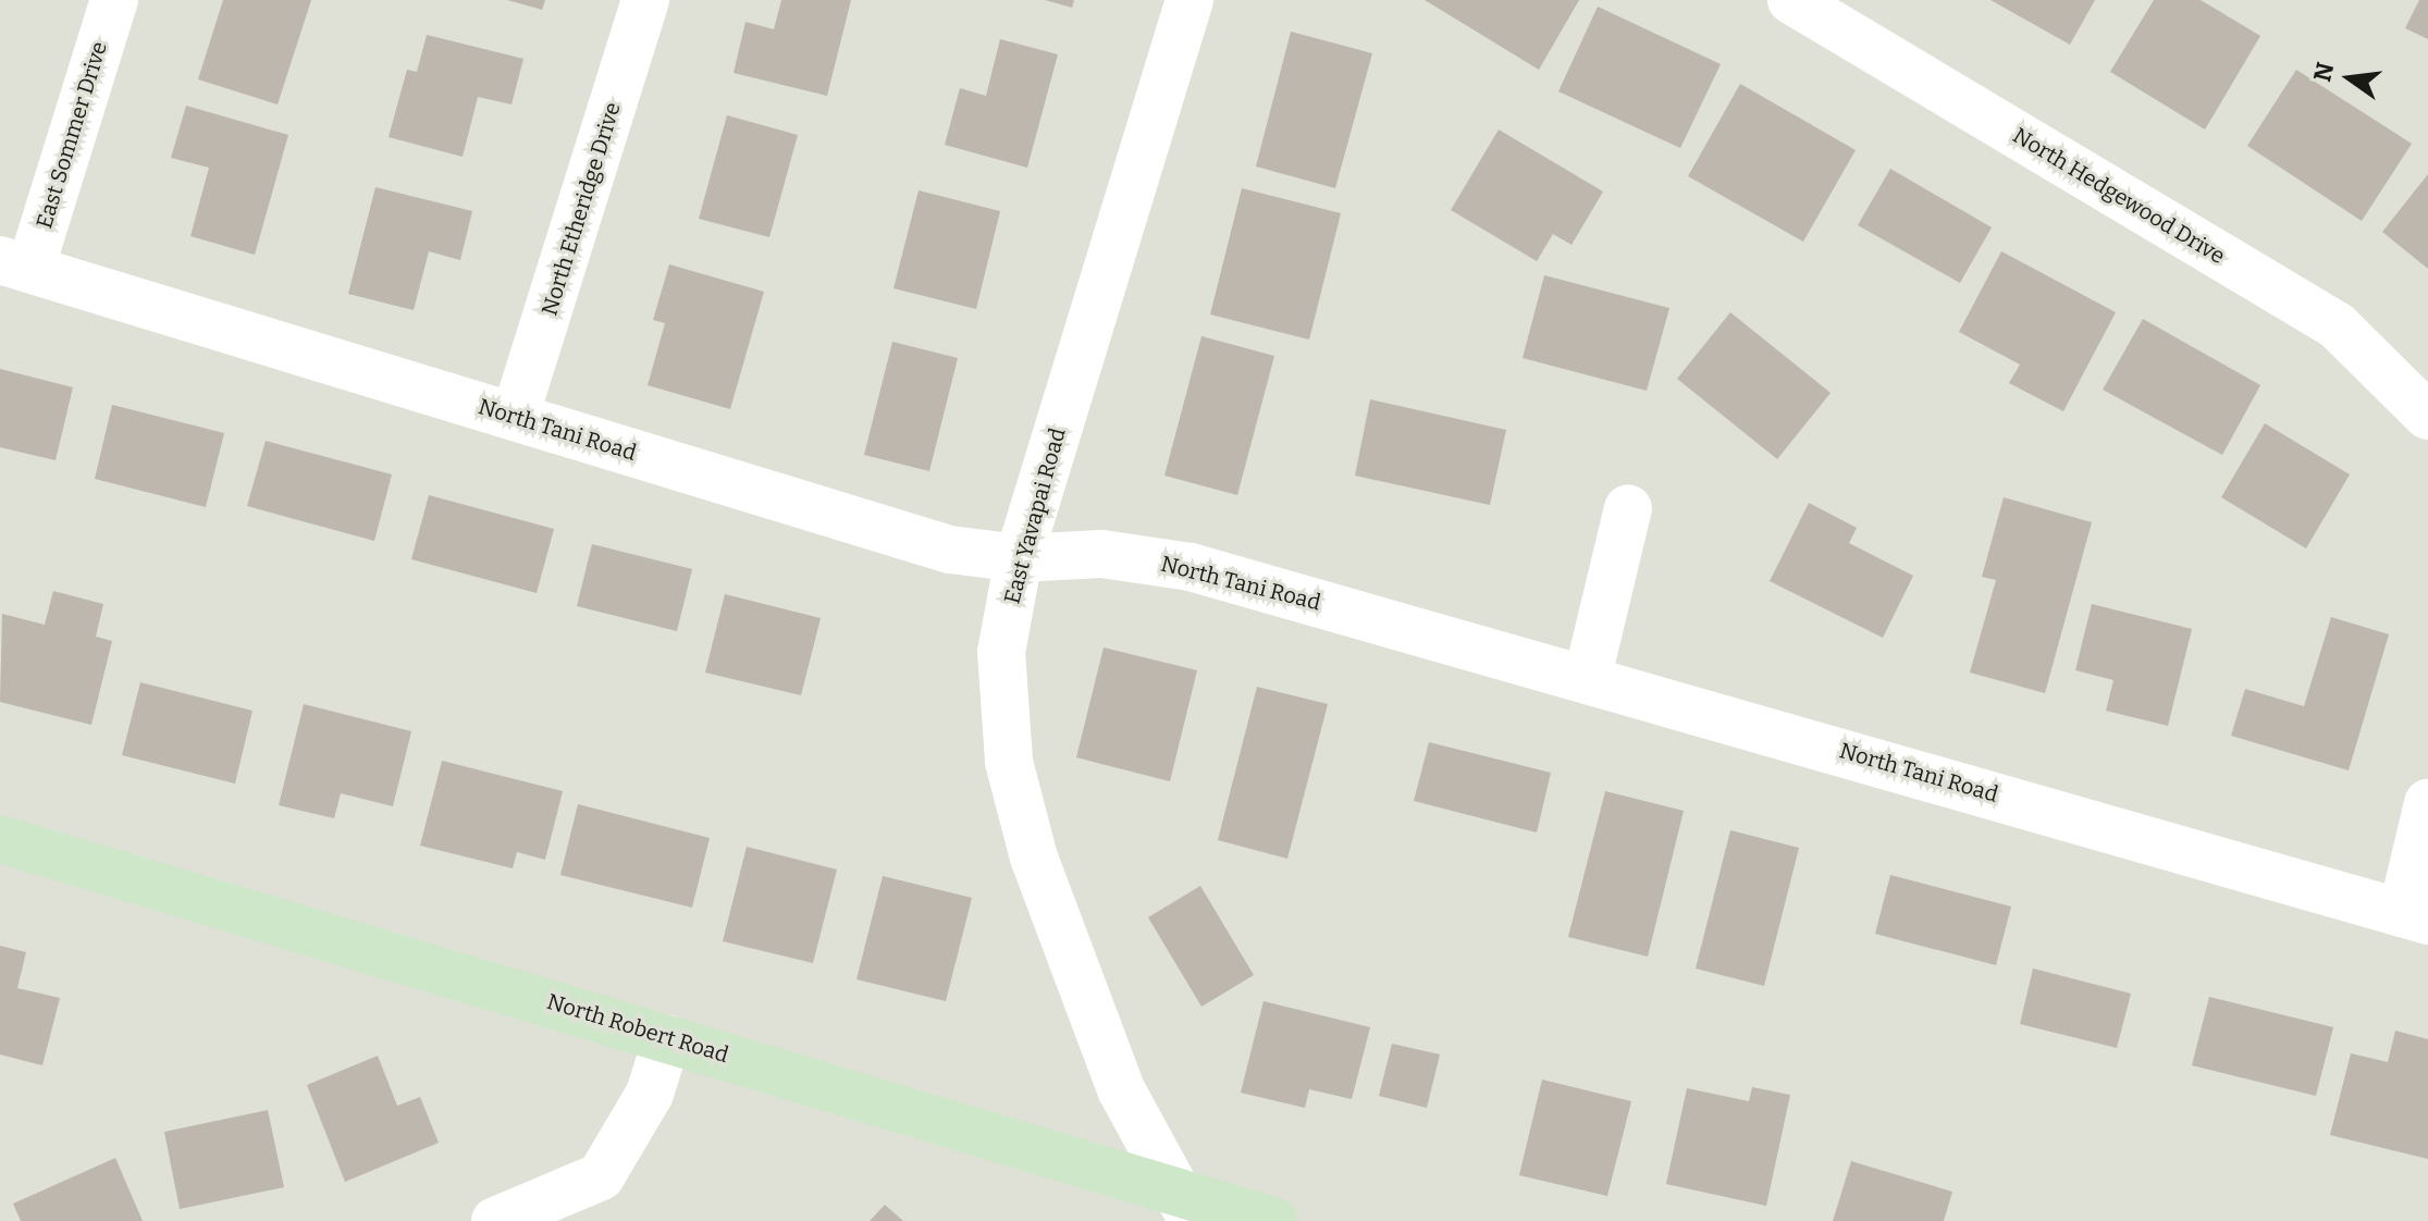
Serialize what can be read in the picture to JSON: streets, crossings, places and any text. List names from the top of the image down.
{
  "streets": {
    "main road": ["North Robert Road"],
    "street": [
      "East Sommer Drive",
      "North Hedgewood Drive",
      "North Etheridge Drive",
      "North Tani Road",
      "East Yavapai Road"
    ]
  },
  "crossings": [
    ["East Sommer Drive", "North Tani Road"],
    ["North Etheridge Drive", "North Tani Road"],
    ["North Tani Road", "East Yavapai Road"],
    ["East Yavapai Road", "North Robert Road"]
  ],
  "north": "left"
}
